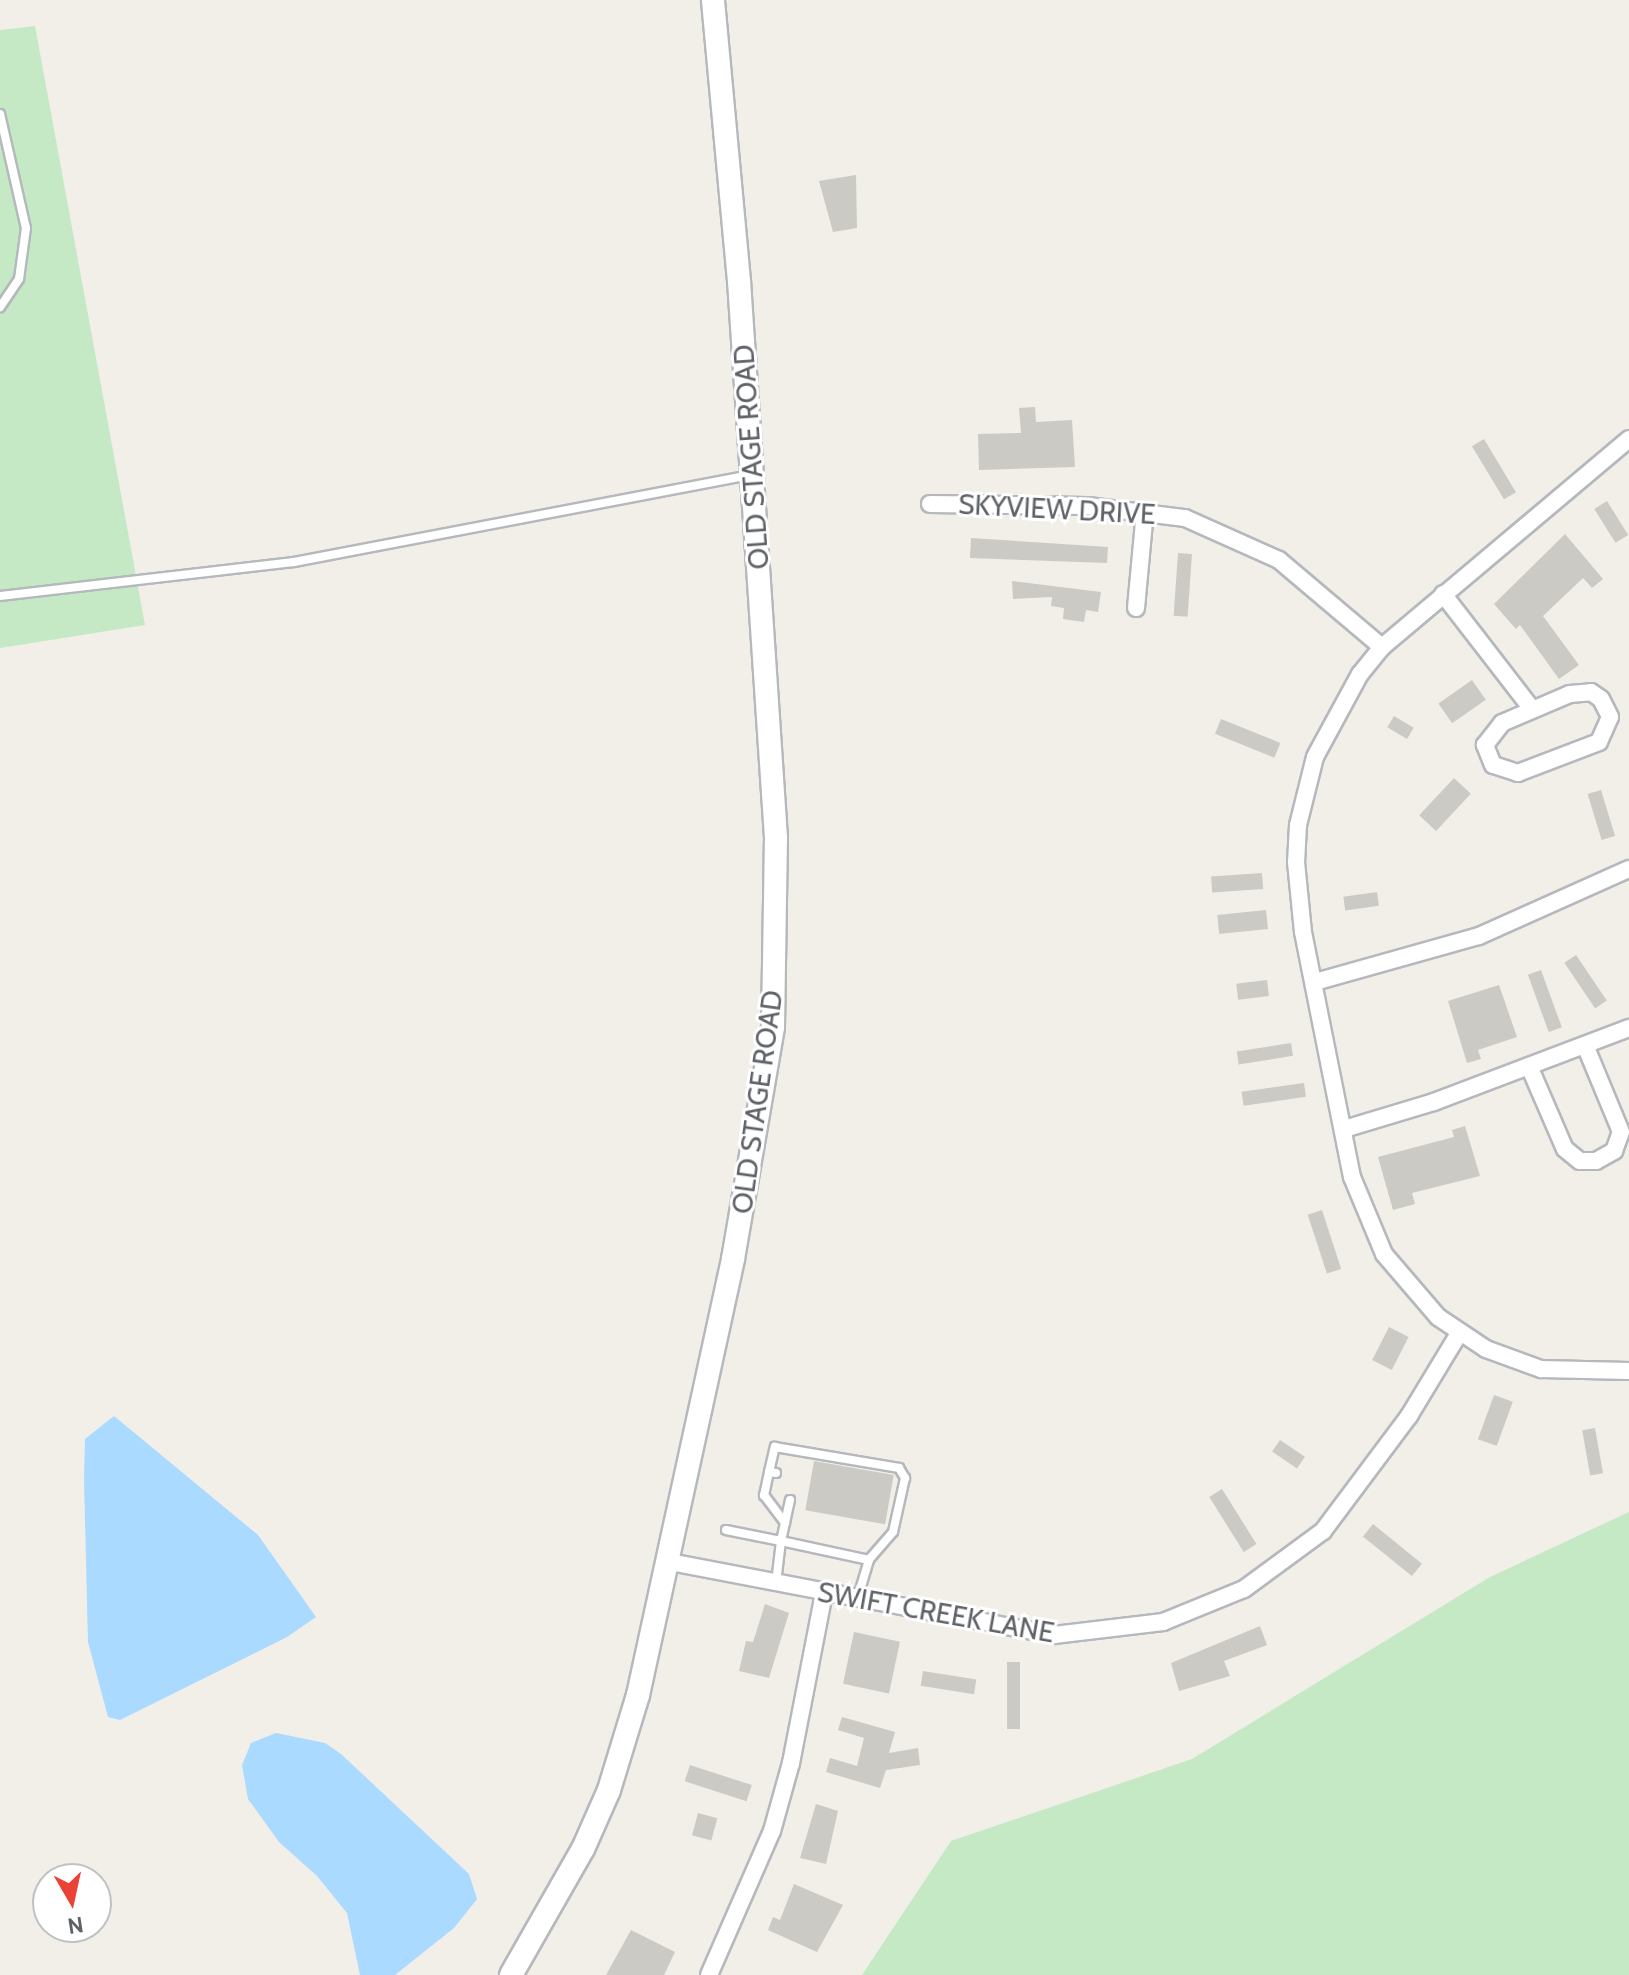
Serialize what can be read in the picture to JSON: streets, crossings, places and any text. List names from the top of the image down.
{
  "streets": {
    "main road": ["OLD STAGE ROAD"],
    "street": ["SKYVIEW DRIVE", "SWIFT CREEK LANE"]
  },
  "crossings": [
    ["OLD STAGE ROAD", "SWIFT CREEK LANE"]
  ],
  "north": "bottom"
}
